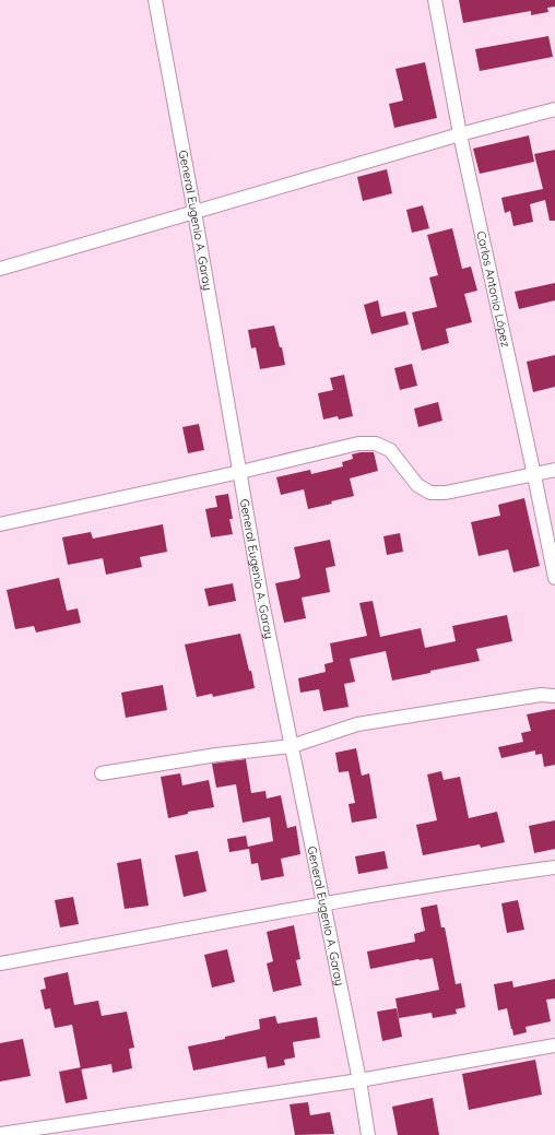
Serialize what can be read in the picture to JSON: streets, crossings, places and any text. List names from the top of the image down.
{
  "streets": {
    "street": ["General Eugenio A. Garay", "Carlos Antonio López"]
  }
}
